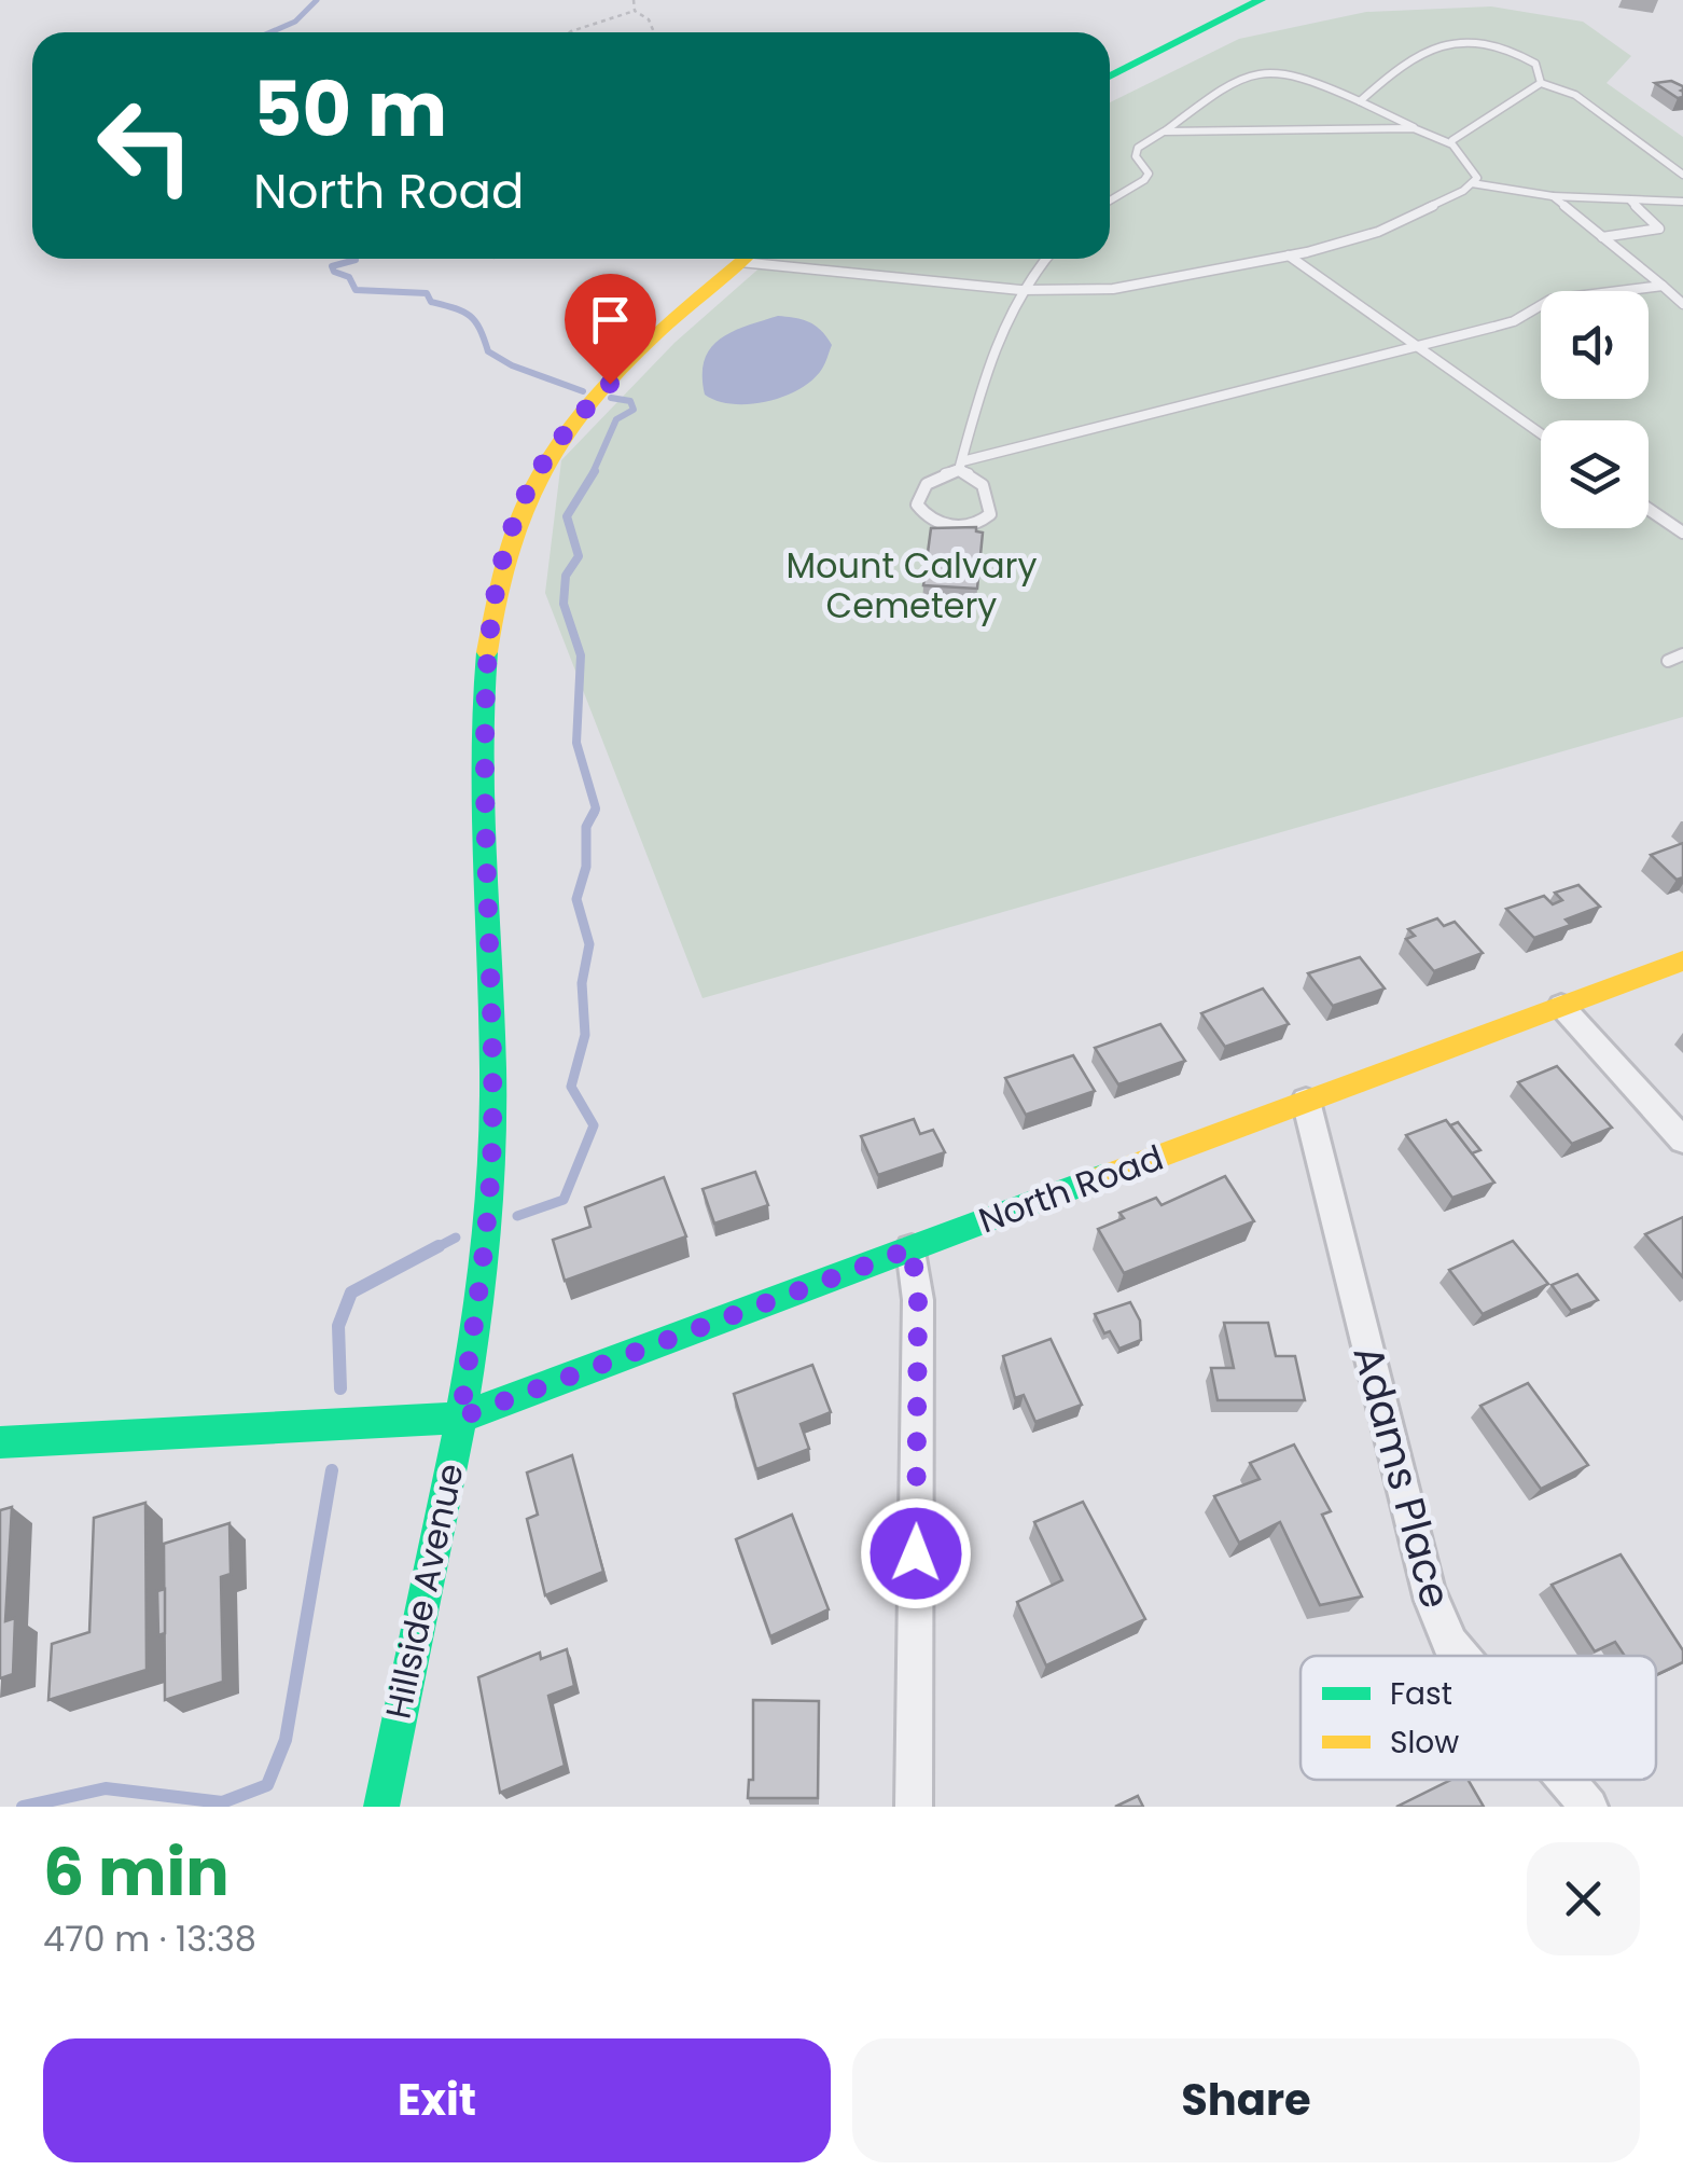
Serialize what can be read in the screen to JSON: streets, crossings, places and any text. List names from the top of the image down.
{
  "streets": {
    "main road": ["North Road", "Hillside Avenue"],
    "street": ["Adams Place"]
  },
  "crossings": [
    ["North Road", "Adams Place"],
    ["North Road", "Hillside Avenue"]
  ],
  "parks": ["Mount Calvary Cemetery"],
  "legend": ["Fast", "Slow"],
  "page": {
    "turn": ["50 m", "North Road"],
    "heading": ["6 min", "470 m · 13:38"],
    "buttons": ["Exit", "Share"]
  }
}
